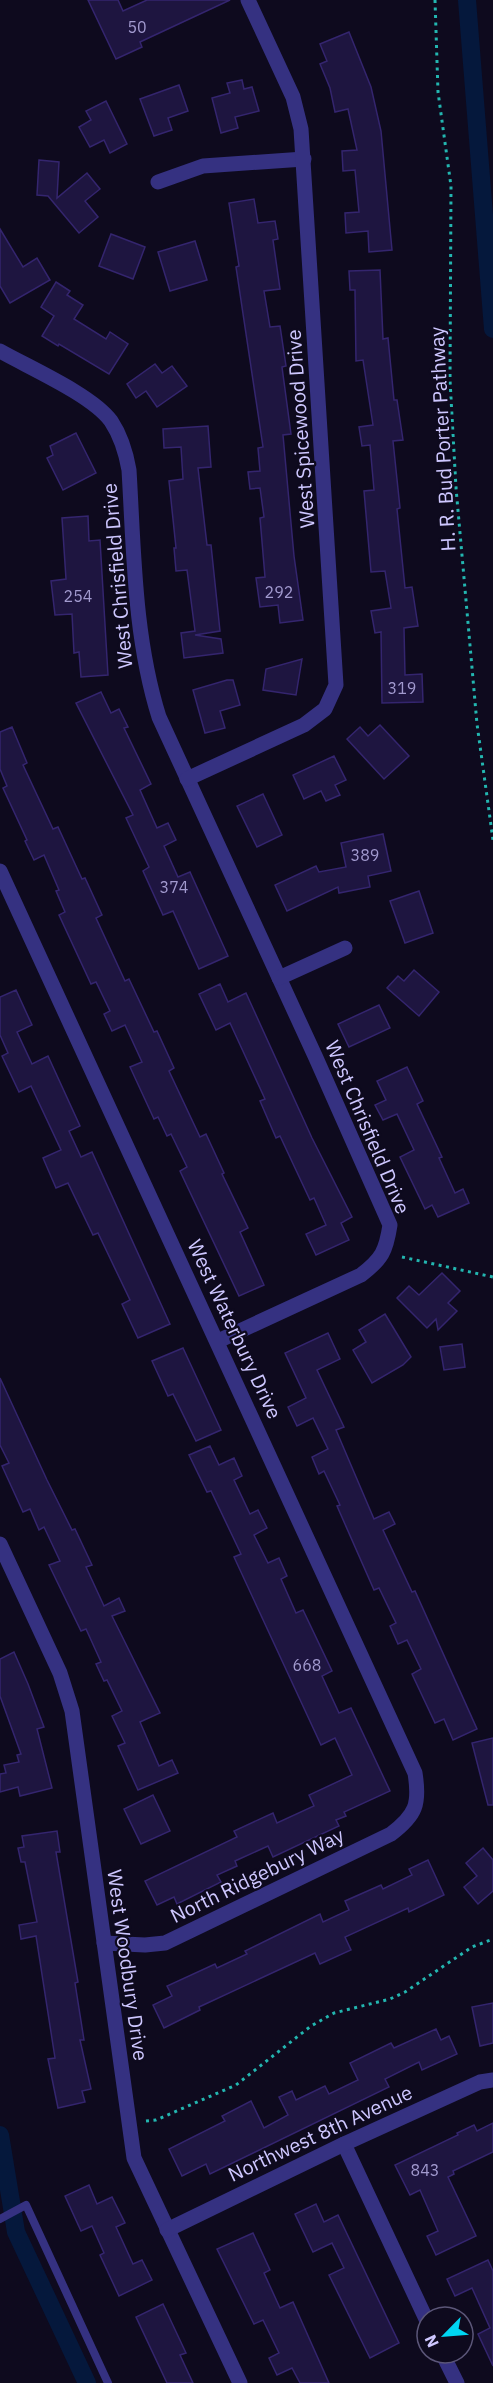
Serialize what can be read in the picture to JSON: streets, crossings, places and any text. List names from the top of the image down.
{
  "streets": {
    "street": [
      "West Spicewood Drive",
      "West Chrisfield Drive",
      "West Waterbury Drive",
      "North Ridgebury Way",
      "West Woodbury Drive",
      "Northwest 8th Avenue"
    ],
    "path": ["H. R. Bud Porter Pathway"]
  },
  "crossings": [
    ["West Spicewood Drive", "West Chrisfield Drive"],
    ["West Chrisfield Drive", "West Waterbury Drive"],
    ["West Waterbury Drive", "North Ridgebury Way"],
    ["North Ridgebury Way", "West Woodbury Drive"],
    ["West Woodbury Drive", "Northwest 8th Avenue"]
  ],
  "house_numbers": [
    "50",
    "292",
    "254",
    "319",
    "389",
    "374",
    "668",
    "843"
  ],
  "north": "bottom left"
}
